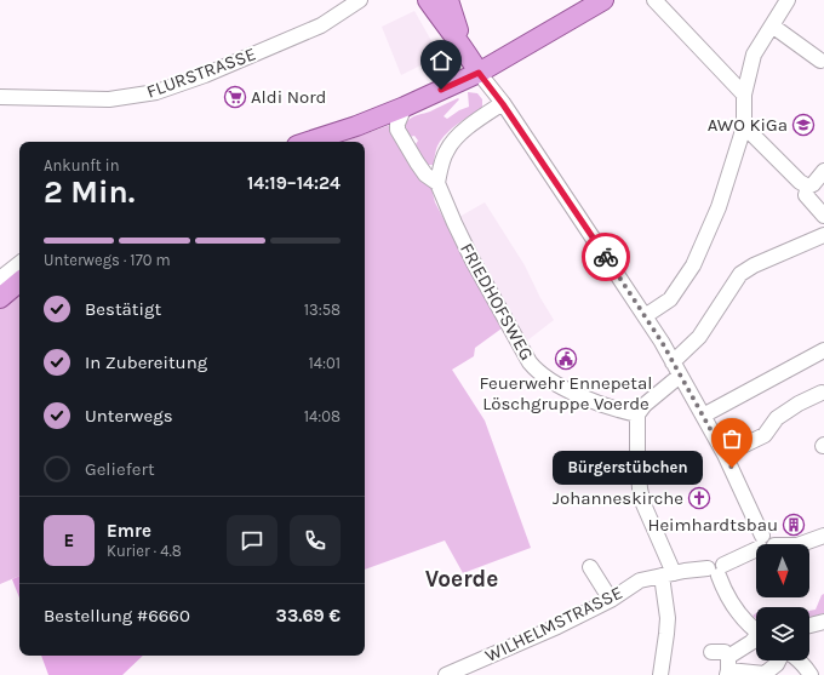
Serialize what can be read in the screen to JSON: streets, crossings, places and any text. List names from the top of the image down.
{
  "streets": {
    "street": ["FLURSTRASSE", "FRIEDHOFSWEG", "WILHELMSTRASSE"]
  },
  "districts": ["Voerde"],
  "places": {
    "supermarket": ["Aldi Nord"],
    "school or university": ["AWO KiGa"],
    "public building": ["Feuerwehr Ennepetal Löschgruppe Voerde"],
    "other": ["Bürgerstübchen"],
    "church": ["Johanneskirche"],
    "building": ["Heimhardtsbau"]
  },
  "north": "bottom",
  "page": {
    "heading": ["2 Min.", "Ankunft in", "14:19–14:24"],
    "panel": [
      "Emre",
      "Kurier · 4.8",
      "Bestellung #6660",
      "33.69 €"
    ],
    "bar": "Unterwegs · 170 m",
    "list": [
      ["Bestätigt", "13:58"],
      ["In Zubereitung", "14:01"],
      ["Unterwegs", "14:08"],
      "Geliefert"
    ],
    "bubble": "Bürgerstübchen",
    "round": "E"
  }
}
